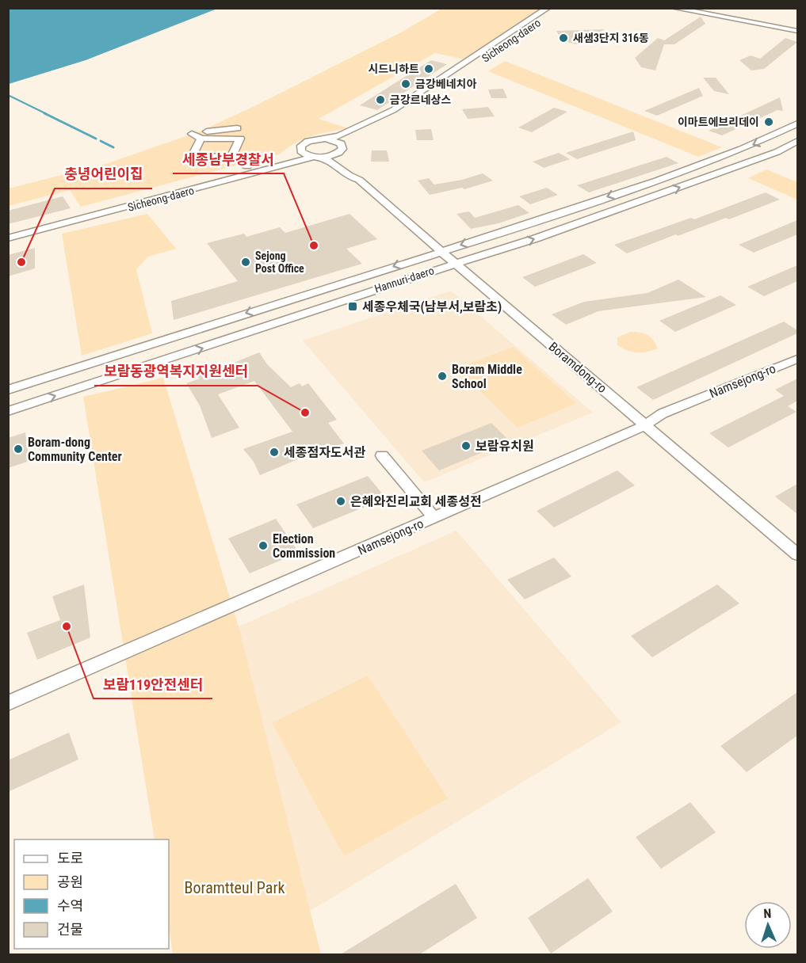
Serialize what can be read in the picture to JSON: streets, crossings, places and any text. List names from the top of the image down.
{
  "streets": {
    "street": [
      "Sicheong-daero",
      "Hannuri-daero",
      "Boramdong-ro",
      "Namsejong-ro"
    ]
  },
  "crossings": [
    ["Hannuri-daero", "Boramdong-ro"],
    ["Boramdong-ro", "Namsejong-ro"]
  ],
  "parks": ["Boramtteul Park"],
  "places": {
    "other": [
      "새샘3단지 316동",
      "시드니하트",
      "금강베네치아",
      "금강르네상스",
      "이마트에브리데이",
      "세종남부경찰서",
      "충녕어린이집",
      "Sejong Post Office",
      "Boram Middle School",
      "보람동광역복지지원센터",
      "보람유치원",
      "Boram-dong Community Center",
      "세종점자도서관",
      "은혜와진리교회 세종성전",
      "Election Commission",
      "보람119안전센터"
    ],
    "transit": ["세종우체국(남부서,보람초)"]
  },
  "legend": [
    "도로",
    "공원",
    "수역",
    "건물"
  ],
  "north": "top"
}
